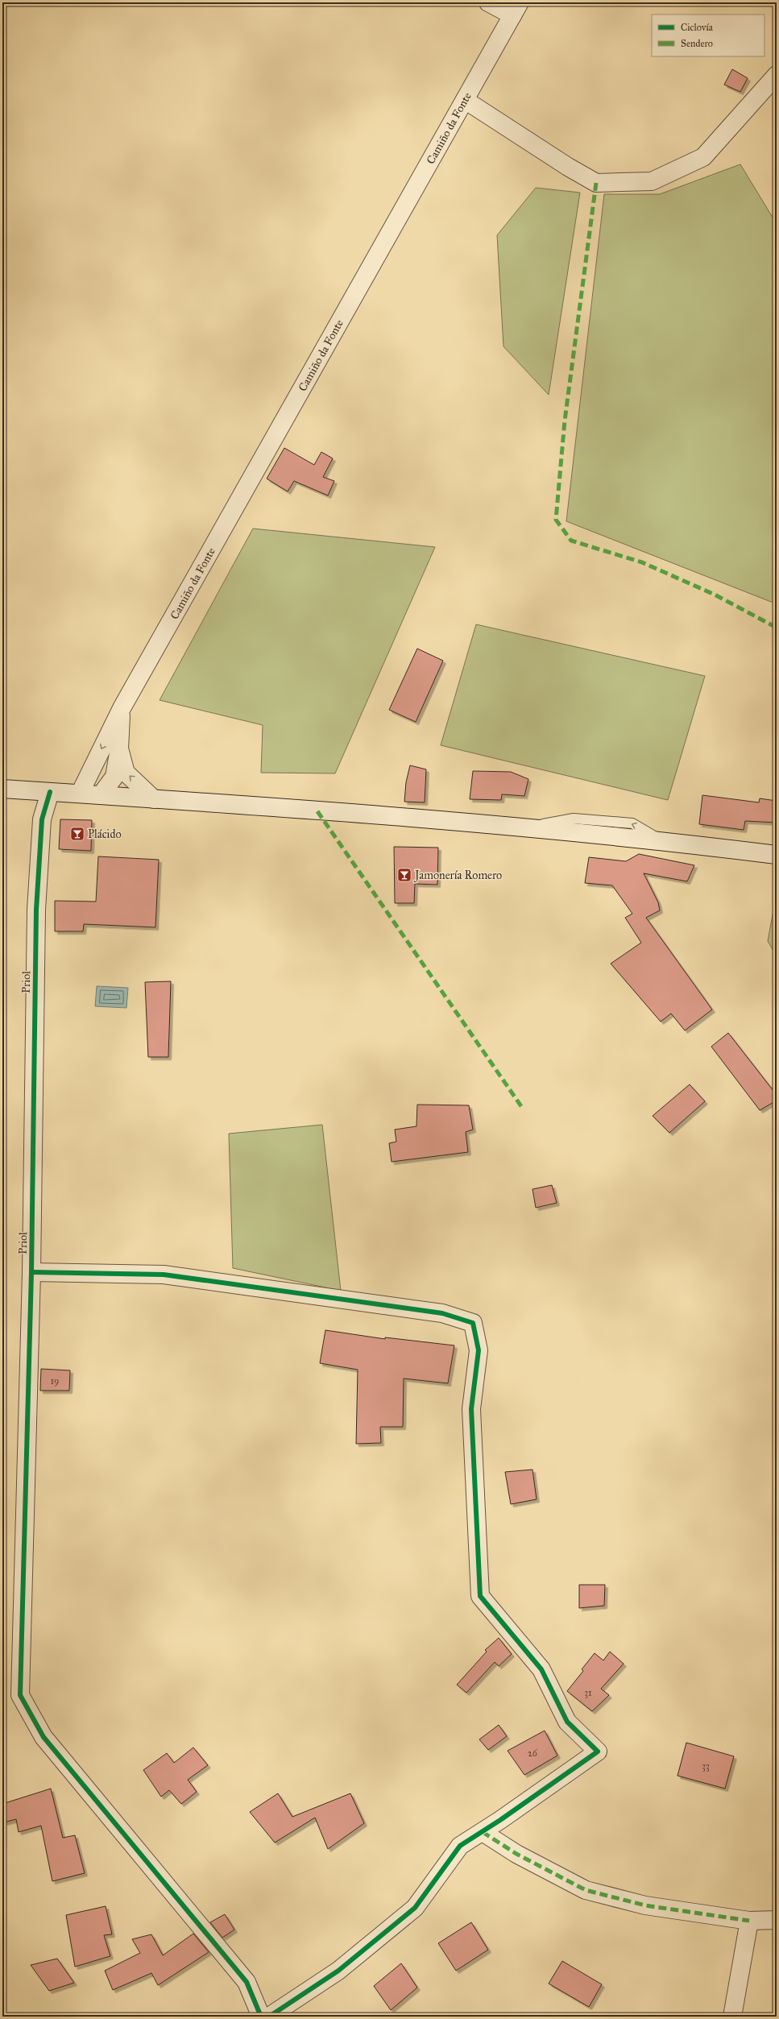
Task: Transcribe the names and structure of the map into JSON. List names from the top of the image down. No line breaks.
{"streets":{"street":["Camiño da Fonte","Priol"]},"places":{"bar":["Plácido","Jamonería Romero"]},"house_numbers":["19","31","26","33"],"legend":["Ciclovía","Sendero"]}
